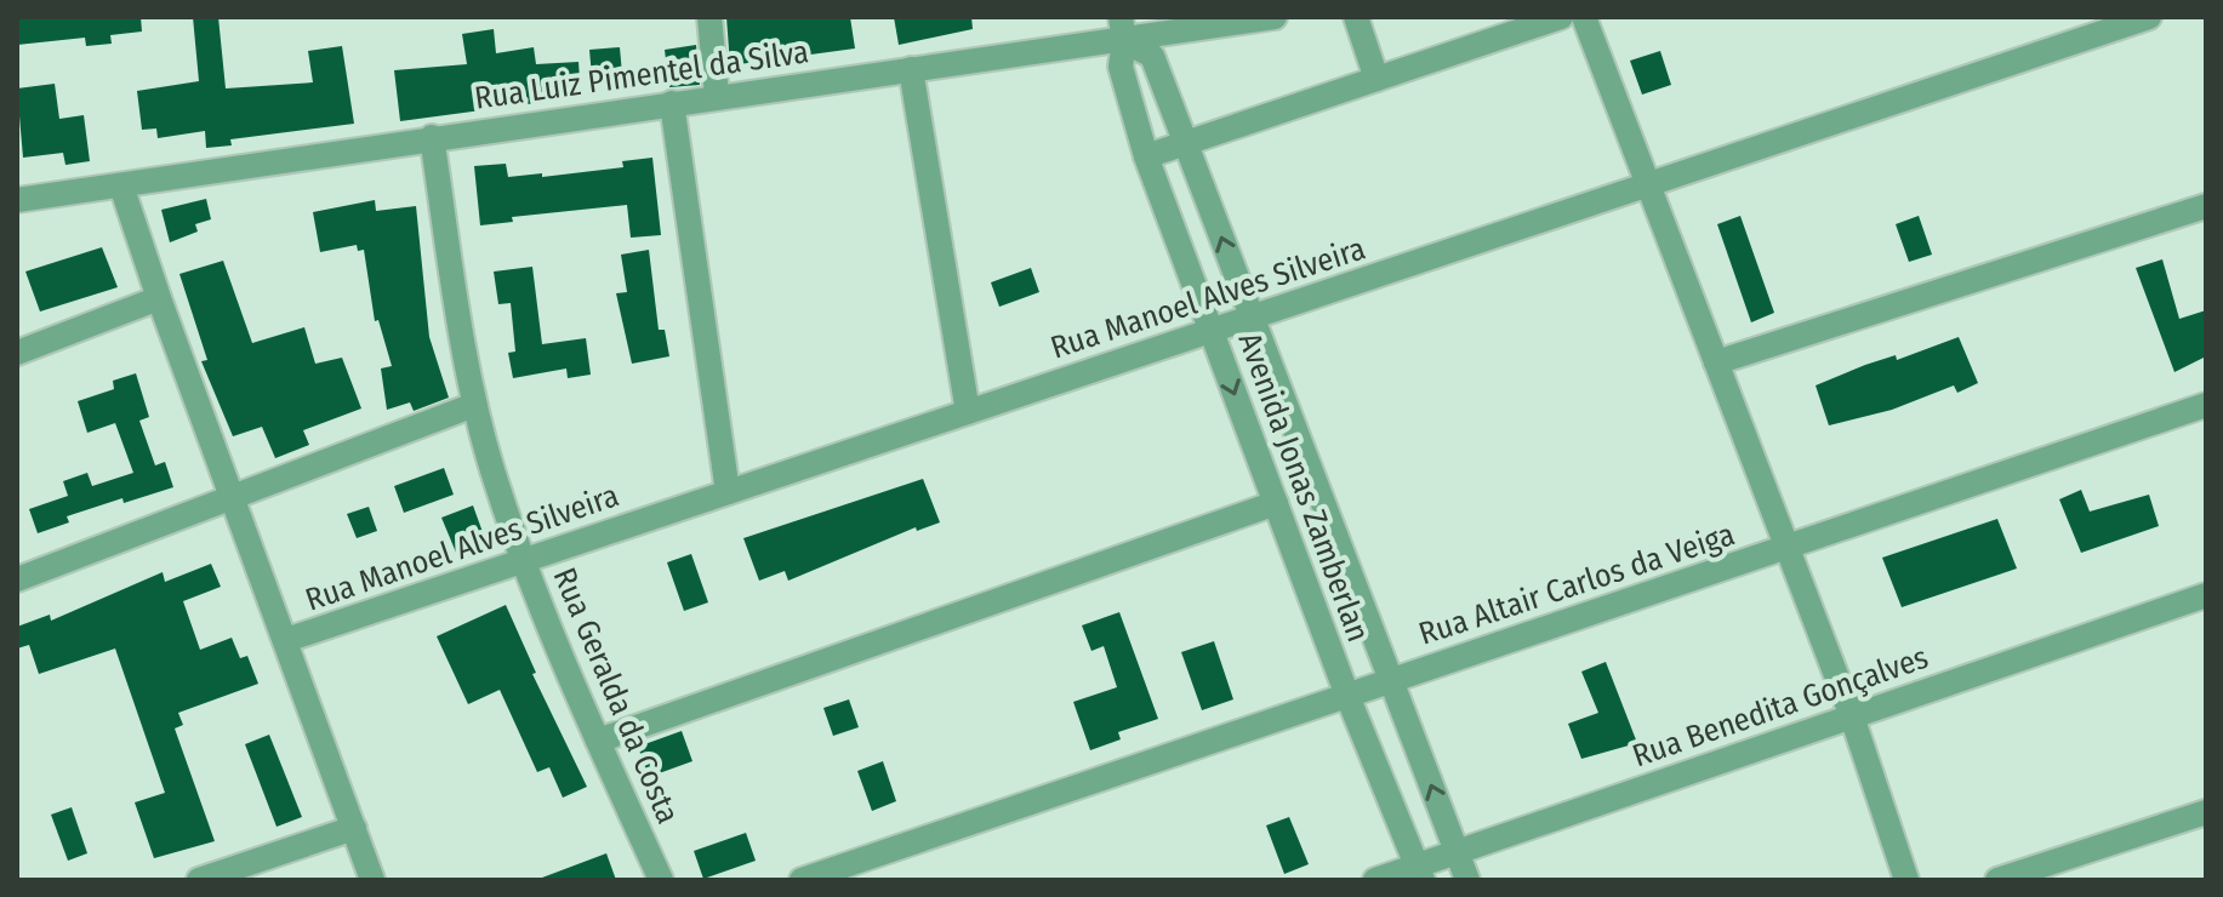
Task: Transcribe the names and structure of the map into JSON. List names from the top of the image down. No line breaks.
{"streets":{"street":["Rua Luiz Pimentel da Silva","Rua Manoel Alves Silveira","Avenida Jonas Zamberlan","Rua Altair Carlos da Veiga","Rua Geralda da Costa","Rua Benedita Gonçalves"]},"crossings":[["Rua Luiz Pimentel da Silva","Avenida Jonas Zamberlan"],["Rua Luiz Pimentel da Silva","Rua Geralda da Costa"],["Rua Manoel Alves Silveira","Avenida Jonas Zamberlan"],["Rua Manoel Alves Silveira","Rua Geralda da Costa"],["Avenida Jonas Zamberlan","Rua Altair Carlos da Veiga"],["Avenida Jonas Zamberlan","Rua Benedita Gonçalves"]]}
